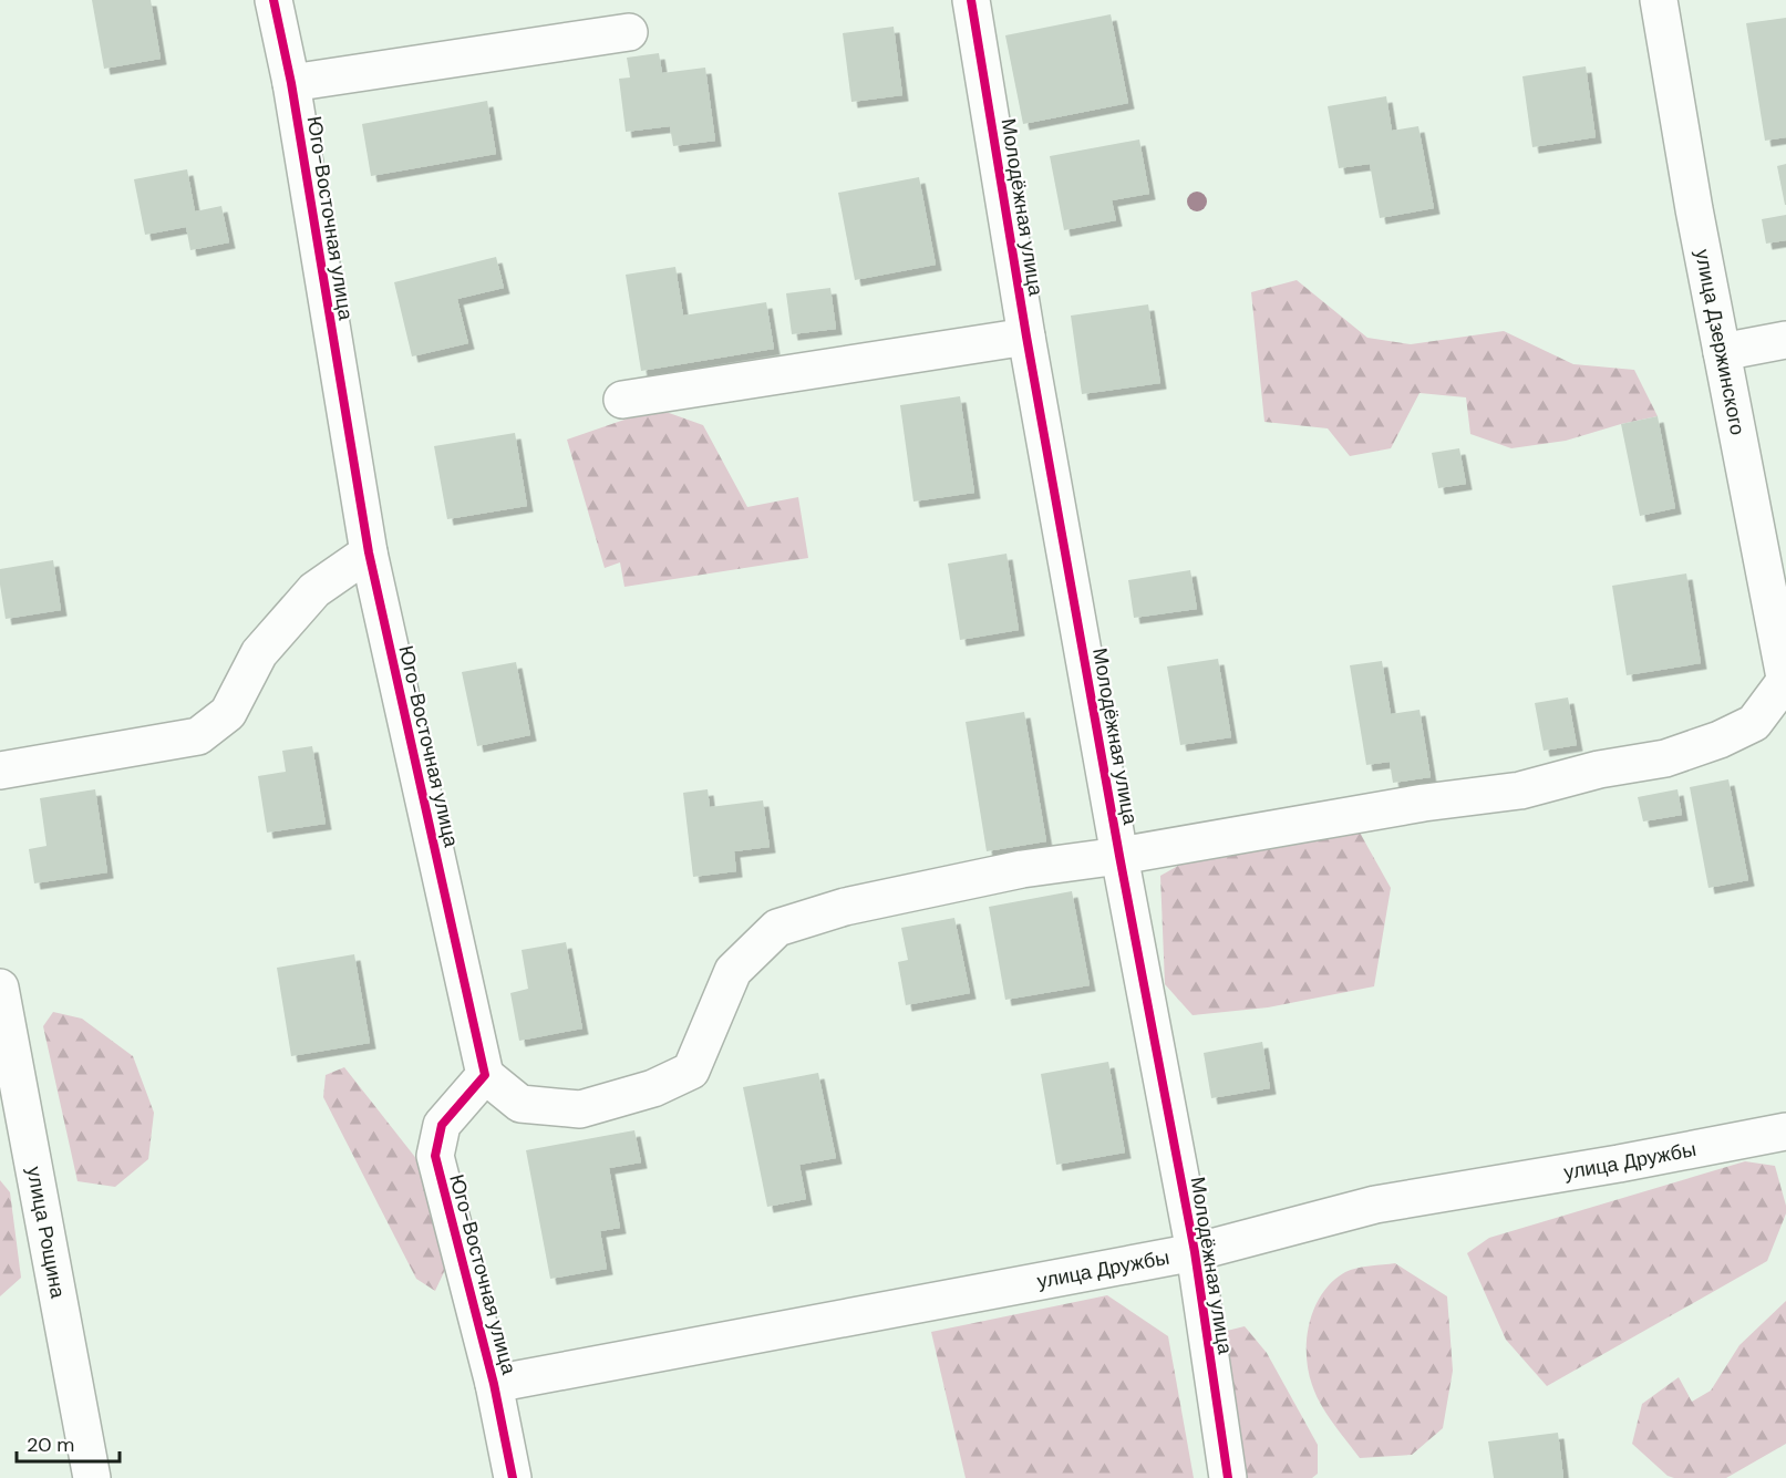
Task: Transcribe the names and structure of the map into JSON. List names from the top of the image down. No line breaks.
{"streets":{"street":["Молодёжная улица","Юго-Восточная улица","улица Дзержинского","улица Дружбы","улица Рощина"]},"crossings":[["Молодёжная улица","улица Дружбы"],["Юго-Восточная улица","улица Дружбы"]],"scale_bar":"20 m"}
